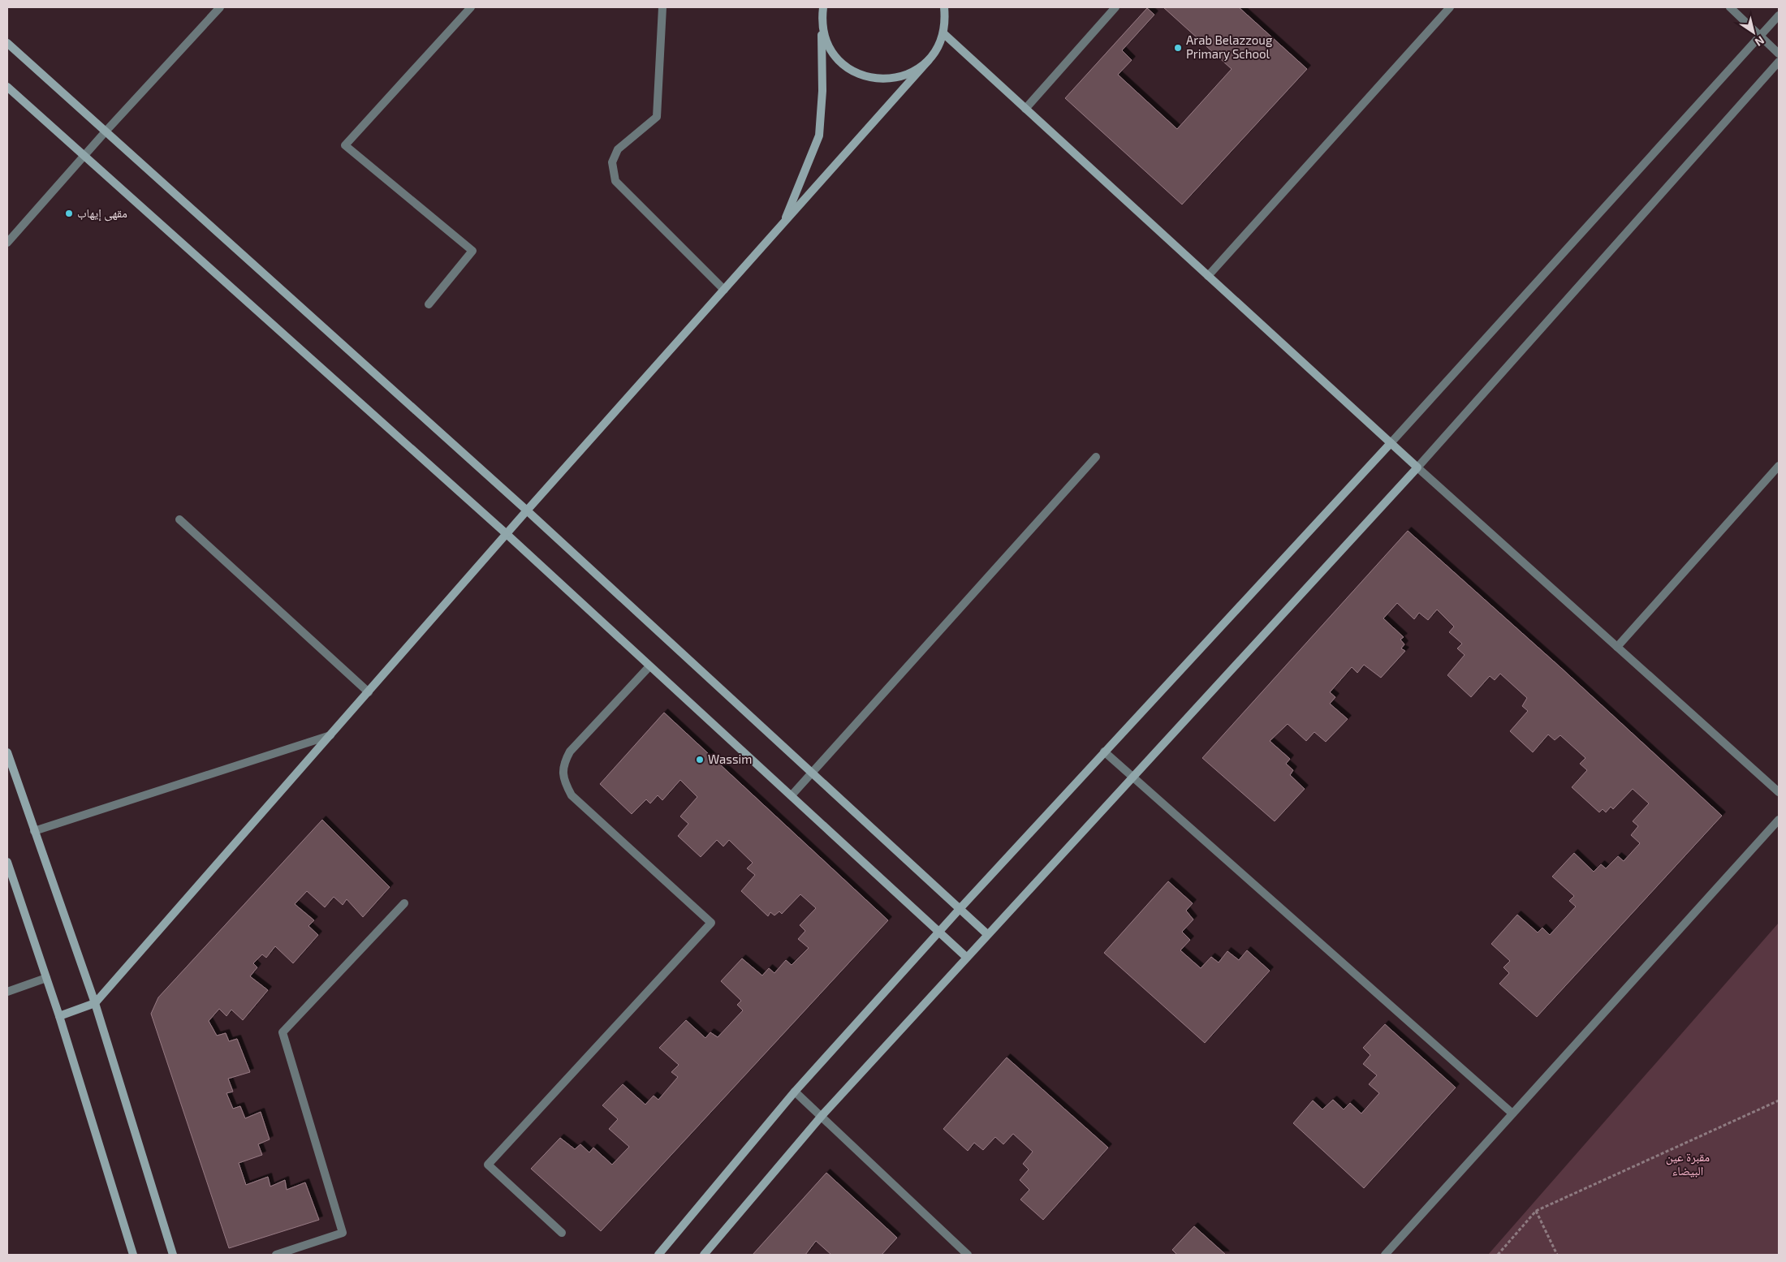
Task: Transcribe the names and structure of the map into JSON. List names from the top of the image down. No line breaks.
{"parks":["مقبرة عين البيضاء"],"places":["Arab Belazzoug Primary School","مقهى إيهاب","Wassim"],"north":"bottom right"}
